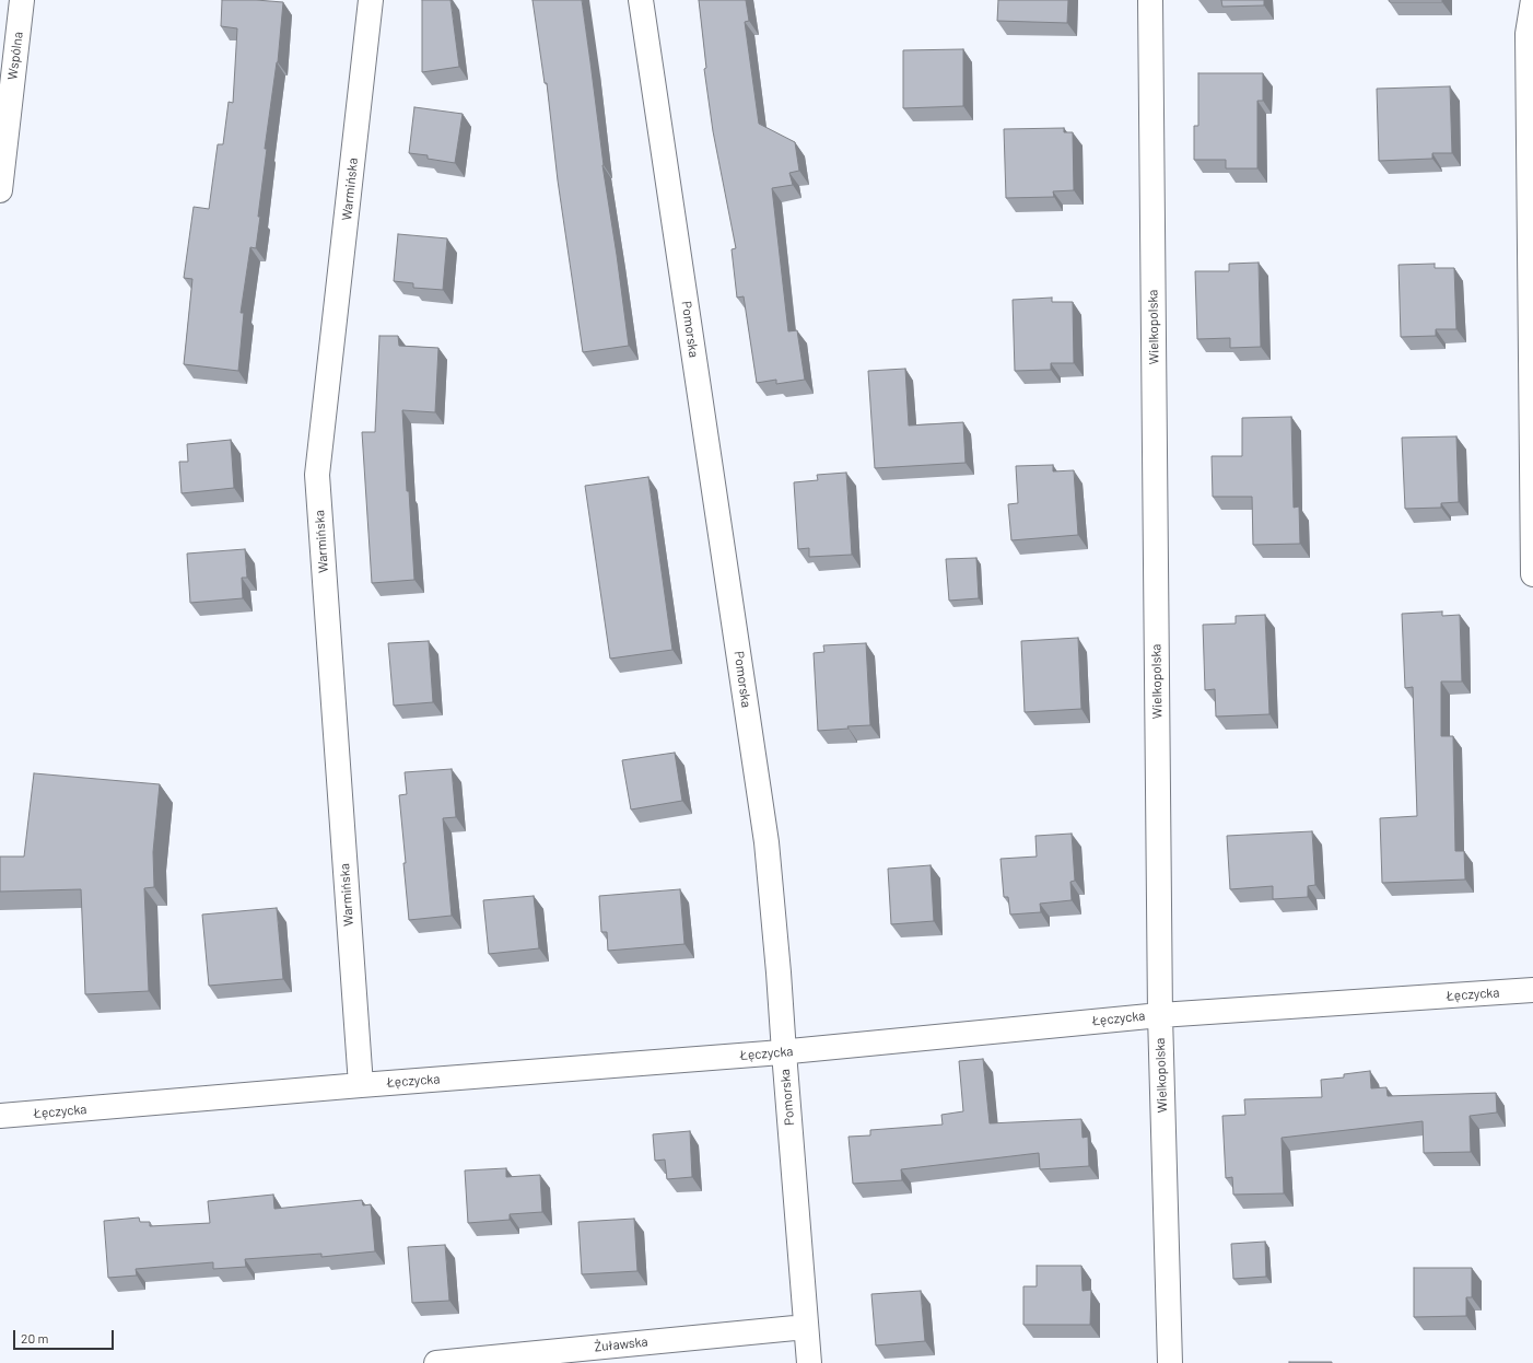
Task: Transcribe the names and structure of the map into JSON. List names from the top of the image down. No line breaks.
{"streets":{"street":["Wspólna","Warmińska","Wielkopolska","Pomorska","Łęczycka","Żuławska"]},"crossings":[["Warmińska","Łęczycka"],["Wielkopolska","Łęczycka"],["Pomorska","Łęczycka"],["Pomorska","Żuławska"]],"scale_bar":"20 m"}
